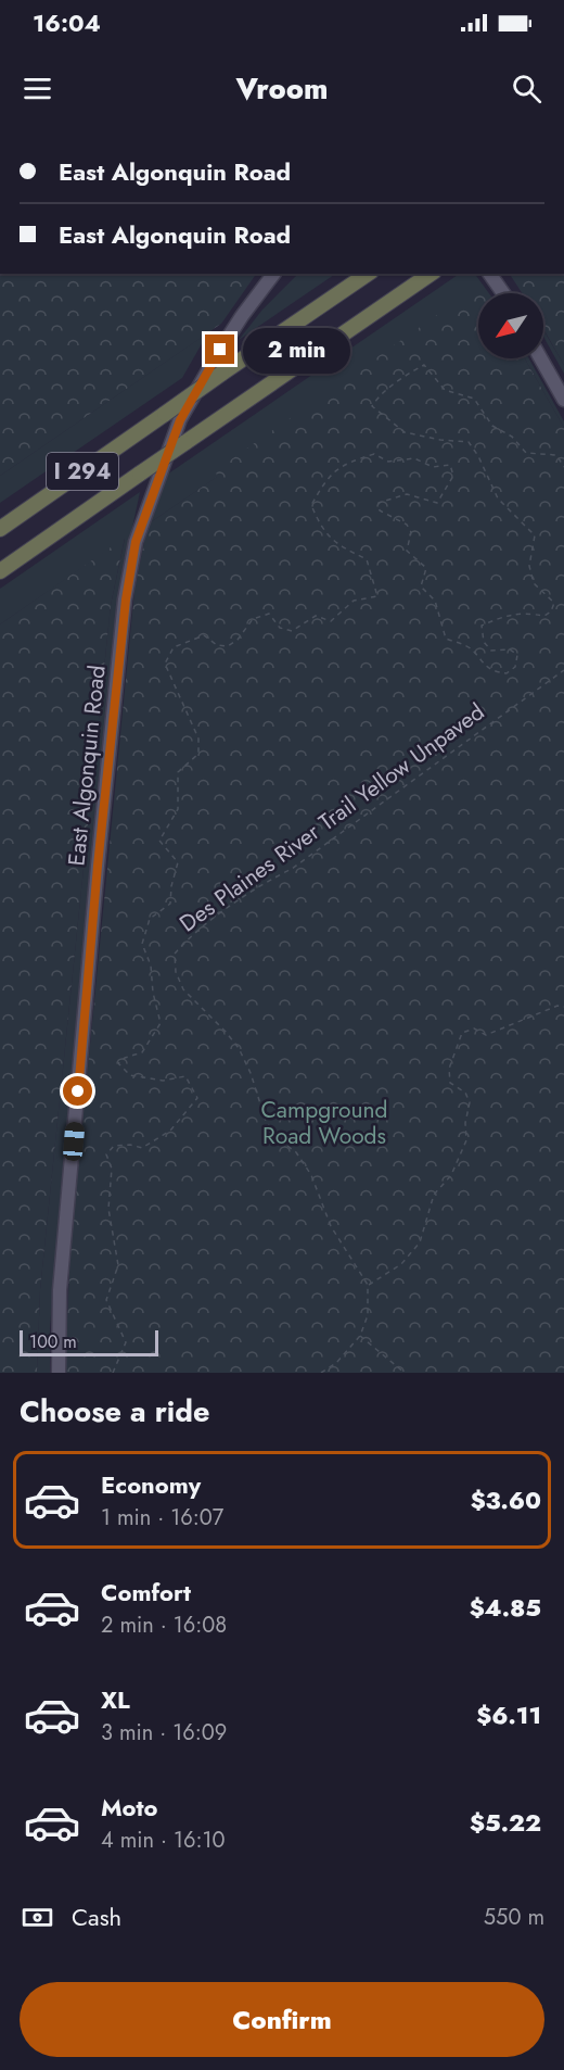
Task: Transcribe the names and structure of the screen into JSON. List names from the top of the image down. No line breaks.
{"streets":{"highway":["I 294"],"main road":["East Algonquin Road"],"path":["Des Plaines River Trail Yellow Unpaved"]},"parks":["Campground Road Woods"],"scale_bar":"100 m","north":"bottom left","page":{"status":"16:04","header":"Vroom","banner":["East Algonquin Road","East Algonquin Road"],"bubble":"2 min","scale":"100 m","heading":"Choose a ride","list":[{"name":"Economy","note":"1 min · 16:07","value":"$3.60"},{"name":"Comfort","note":"2 min · 16:08","value":"$4.85"},{"name":"XL","note":"3 min · 16:09","value":"$6.11"},{"name":"Moto","note":"4 min · 16:10","value":"$5.22"}],"pay":["Cash","550 m"],"buttons":"Confirm"}}
